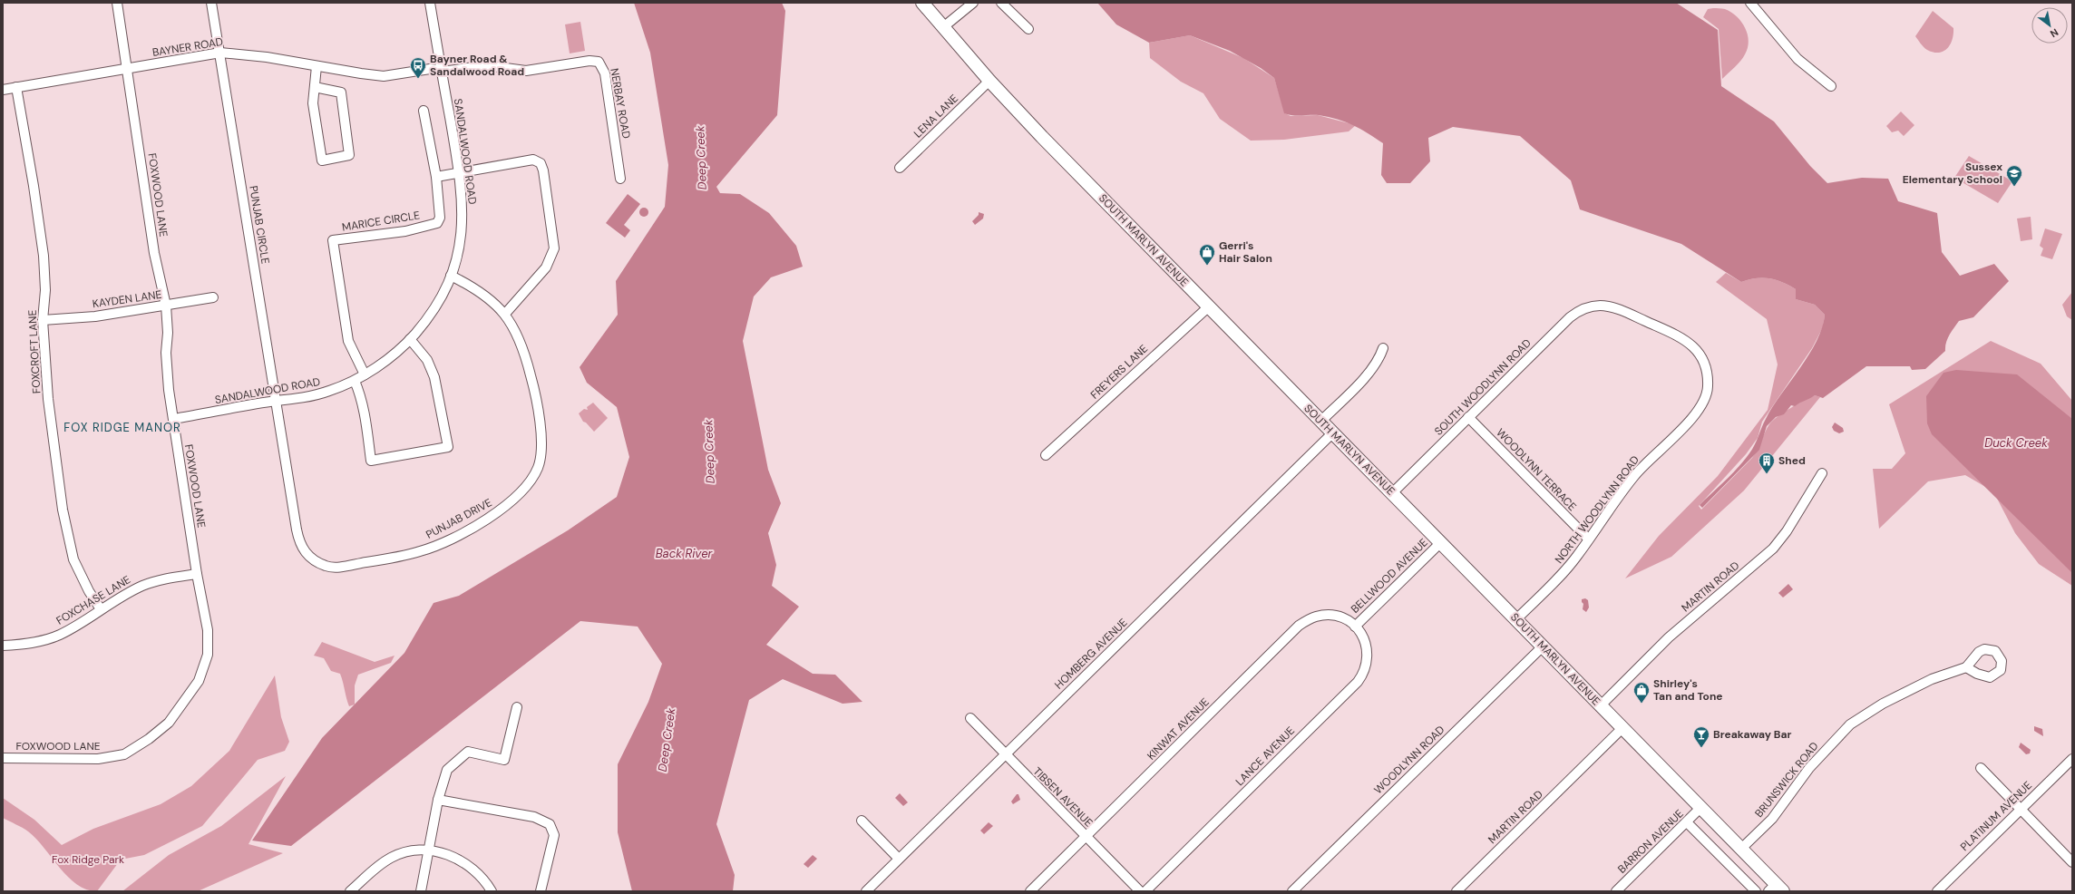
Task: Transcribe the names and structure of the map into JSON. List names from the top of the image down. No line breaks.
{"streets":{"street":["BAYNER ROAD","NERBAY ROAD","LENA LANE","SANDALWOOD ROAD","FOXWOOD LANE","MARICE CIRCLE","PUNJAB CIRCLE","SOUTH MARLYN AVENUE","KAYDEN LANE","FOXCROFT LANE","FREYERS LANE","SOUTH WOODLYNN ROAD","WOODLYNN TERRACE","NORTH WOODLYNN ROAD","PUNJAB DRIVE","BELLWOOD AVENUE","MARTIN ROAD","FOXCHASE LANE","HOMBERG AVENUE","KINWAT AVENUE","LANCE AVENUE","WOODLYNN ROAD","BRUNSWICK ROAD","TIBSEN AVENUE","PLATINUM AVENUE","BARRON AVENUE"]},"crossings":[["BAYNER ROAD","NERBAY ROAD"],["BAYNER ROAD","SANDALWOOD ROAD"],["BAYNER ROAD","FOXWOOD LANE"],["BAYNER ROAD","PUNJAB CIRCLE"],["BAYNER ROAD","FOXCROFT LANE"],["NERBAY ROAD","SANDALWOOD ROAD"],["LENA LANE","SOUTH MARLYN AVENUE"],["SANDALWOOD ROAD","FOXWOOD LANE"],["SANDALWOOD ROAD","MARICE CIRCLE"],["SANDALWOOD ROAD","PUNJAB CIRCLE"],["SANDALWOOD ROAD","PUNJAB DRIVE"],["FOXWOOD LANE","KAYDEN LANE"],["FOXWOOD LANE","FOXCHASE LANE"],["PUNJAB CIRCLE","PUNJAB DRIVE"],["SOUTH MARLYN AVENUE","FREYERS LANE"],["SOUTH MARLYN AVENUE","SOUTH WOODLYNN ROAD"],["SOUTH MARLYN AVENUE","NORTH WOODLYNN ROAD"],["SOUTH MARLYN AVENUE","BELLWOOD AVENUE"],["SOUTH MARLYN AVENUE","MARTIN ROAD"],["SOUTH MARLYN AVENUE","HOMBERG AVENUE"],["SOUTH MARLYN AVENUE","WOODLYNN ROAD"],["SOUTH MARLYN AVENUE","BRUNSWICK ROAD"],["SOUTH MARLYN AVENUE","BARRON AVENUE"],["KAYDEN LANE","FOXCROFT LANE"],["FOXCROFT LANE","FOXCHASE LANE"],["SOUTH WOODLYNN ROAD","WOODLYNN TERRACE"],["SOUTH WOODLYNN ROAD","NORTH WOODLYNN ROAD"],["WOODLYNN TERRACE","NORTH WOODLYNN ROAD"],["BELLWOOD AVENUE","KINWAT AVENUE"],["BELLWOOD AVENUE","LANCE AVENUE"],["HOMBERG AVENUE","TIBSEN AVENUE"],["KINWAT AVENUE","LANCE AVENUE"],["KINWAT AVENUE","TIBSEN AVENUE"]],"districts":["FOX RIDGE MANOR"],"water":["Deep Creek","Duck Creek","Back River"],"parks":["Fox Ridge Park"],"places":{"bus stop":["Bayner Road & Sandalwood Road"],"school or university":["Sussex Elementary School"],"shop":["Gerri's Hair Salon","Shirley's Tan and Tone"],"building":["Shed"],"bar":["Breakaway Bar"]},"north":"bottom right"}
